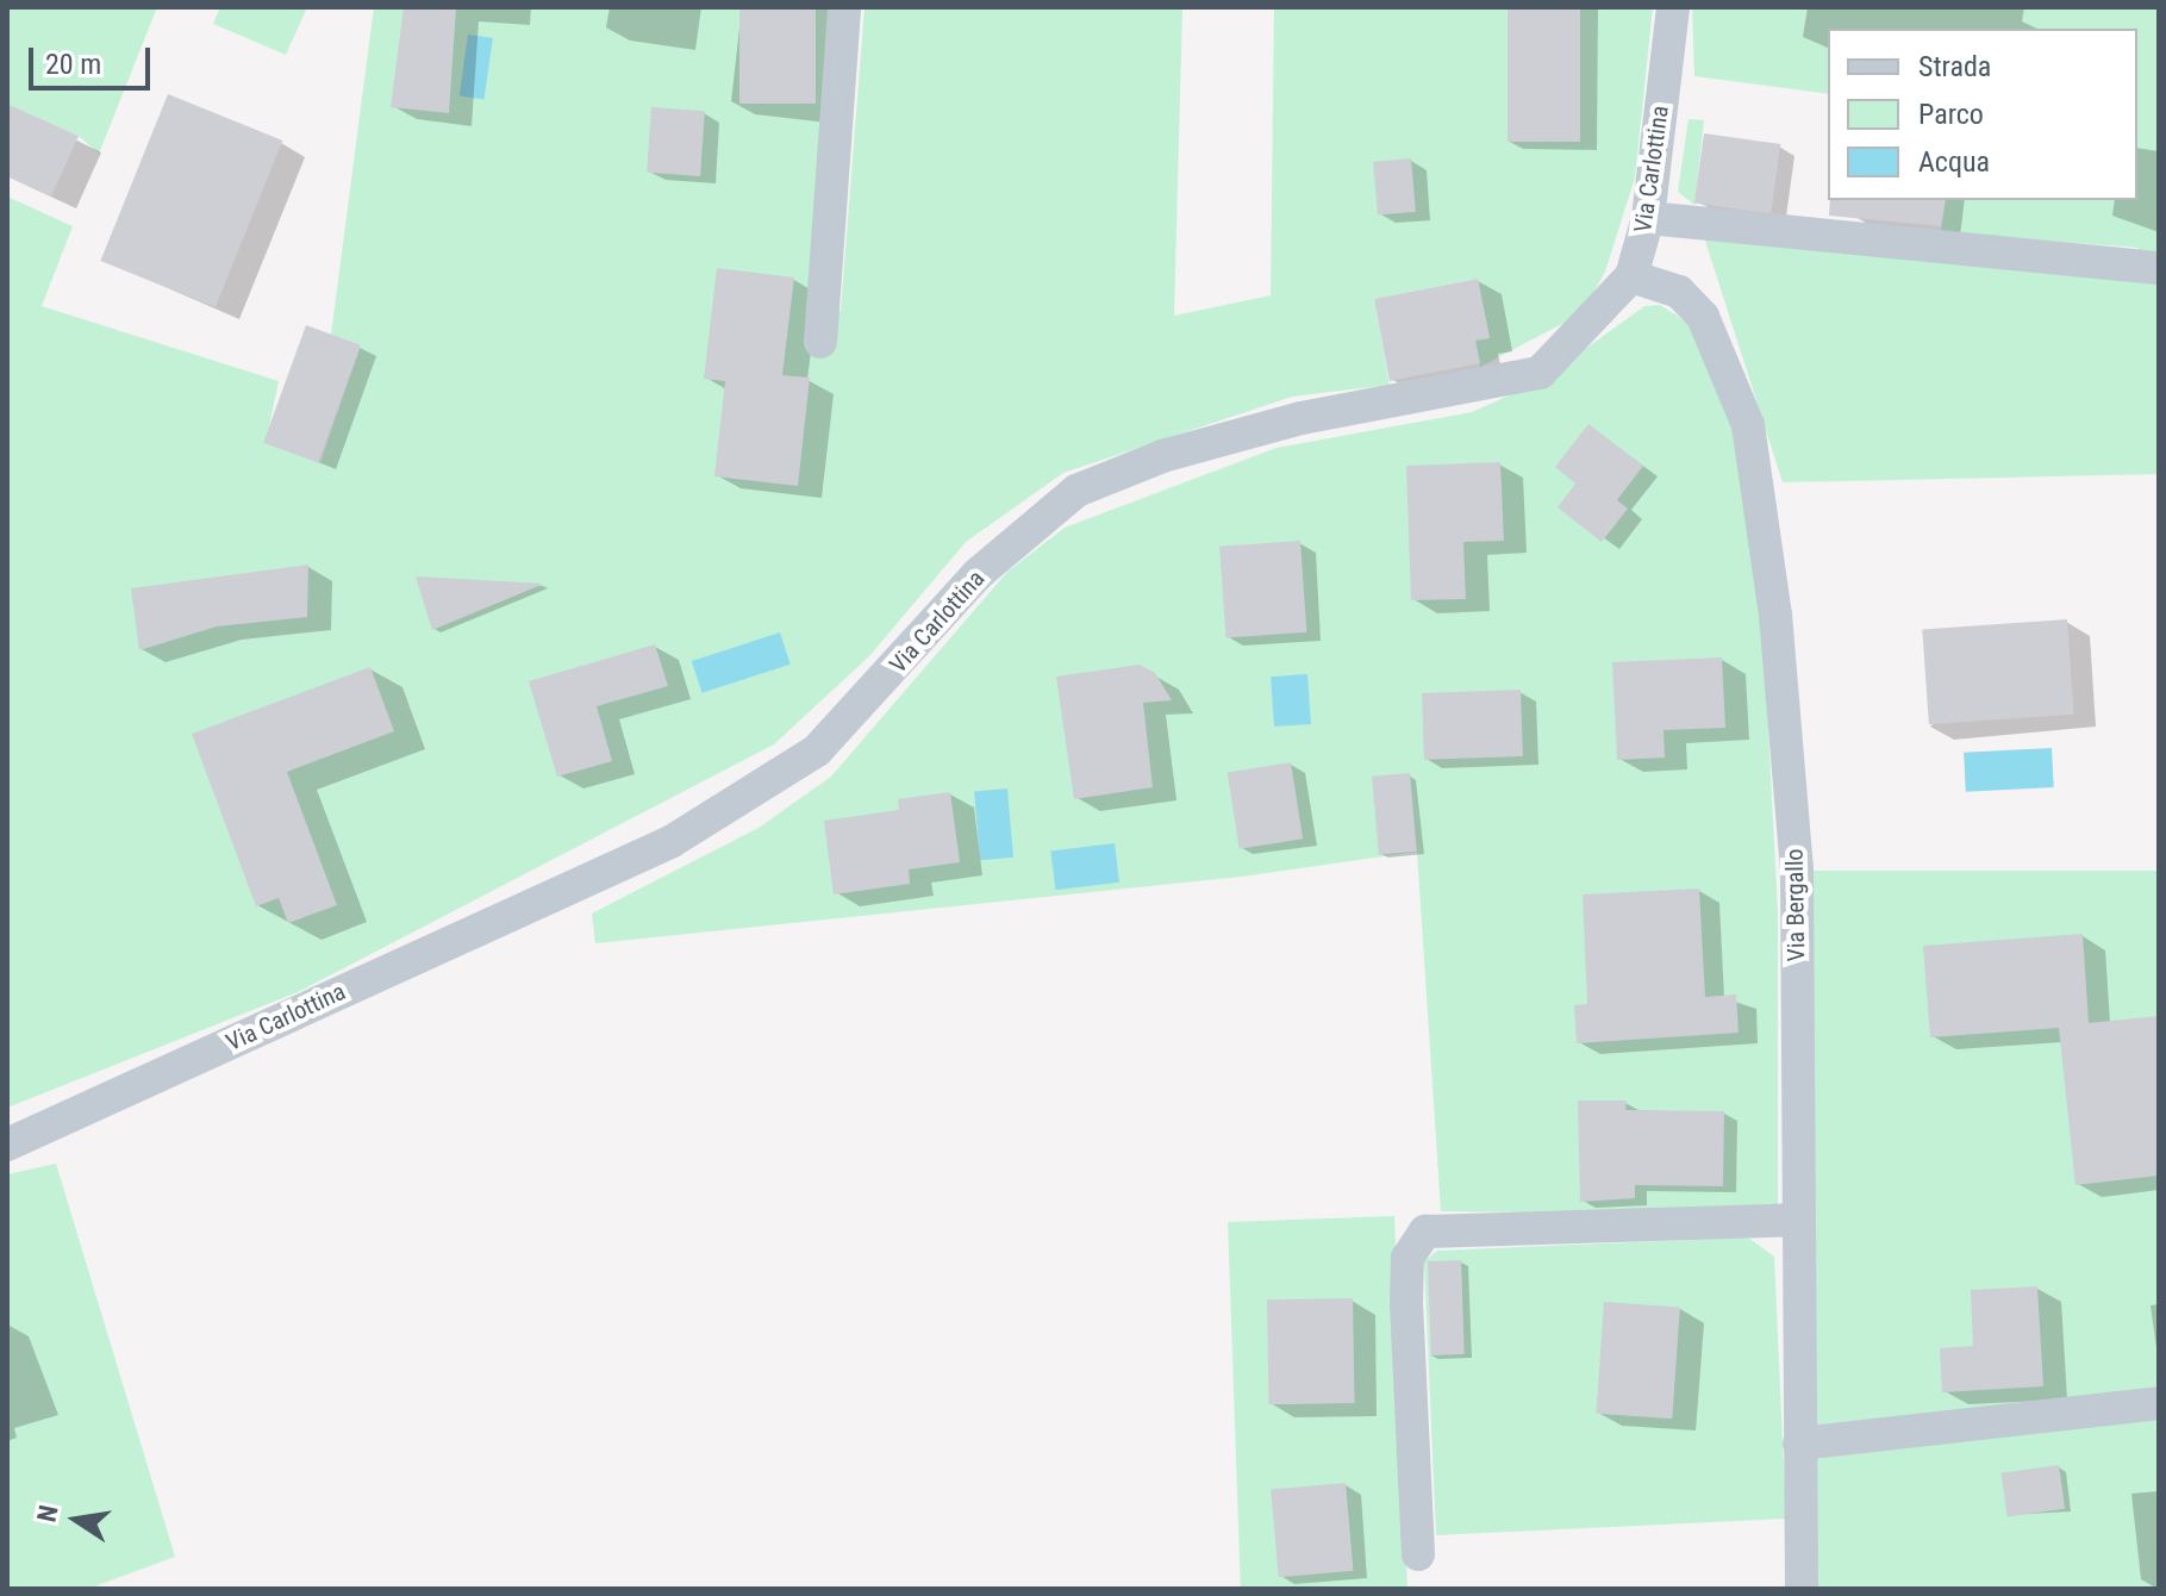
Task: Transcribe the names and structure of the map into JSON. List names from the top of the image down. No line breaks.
{"streets":{"street":["Via Carlottina","Via Bergallo"]},"crossings":[["Via Carlottina","Via Bergallo"]],"legend":["Strada","Parco","Acqua"],"scale_bar":"20 m","north":"left"}
